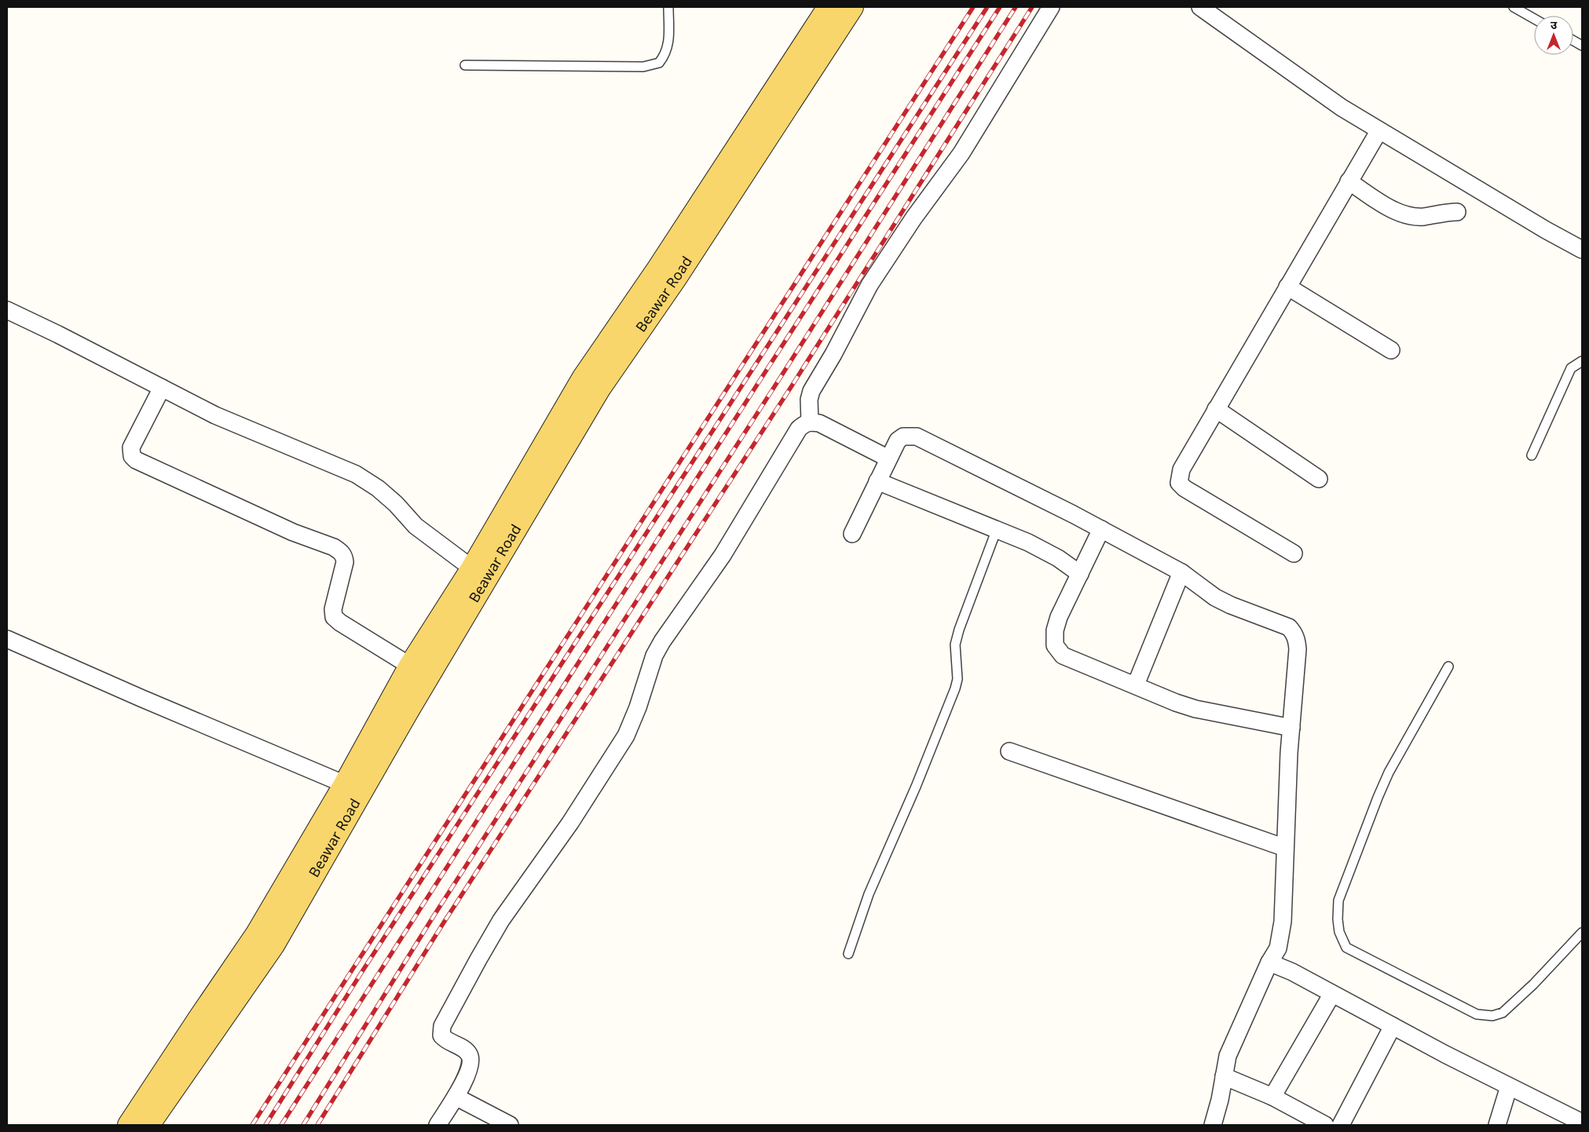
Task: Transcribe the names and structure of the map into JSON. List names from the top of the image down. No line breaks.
{"streets":{"main road":["Beawar Road"]},"north":"top"}
